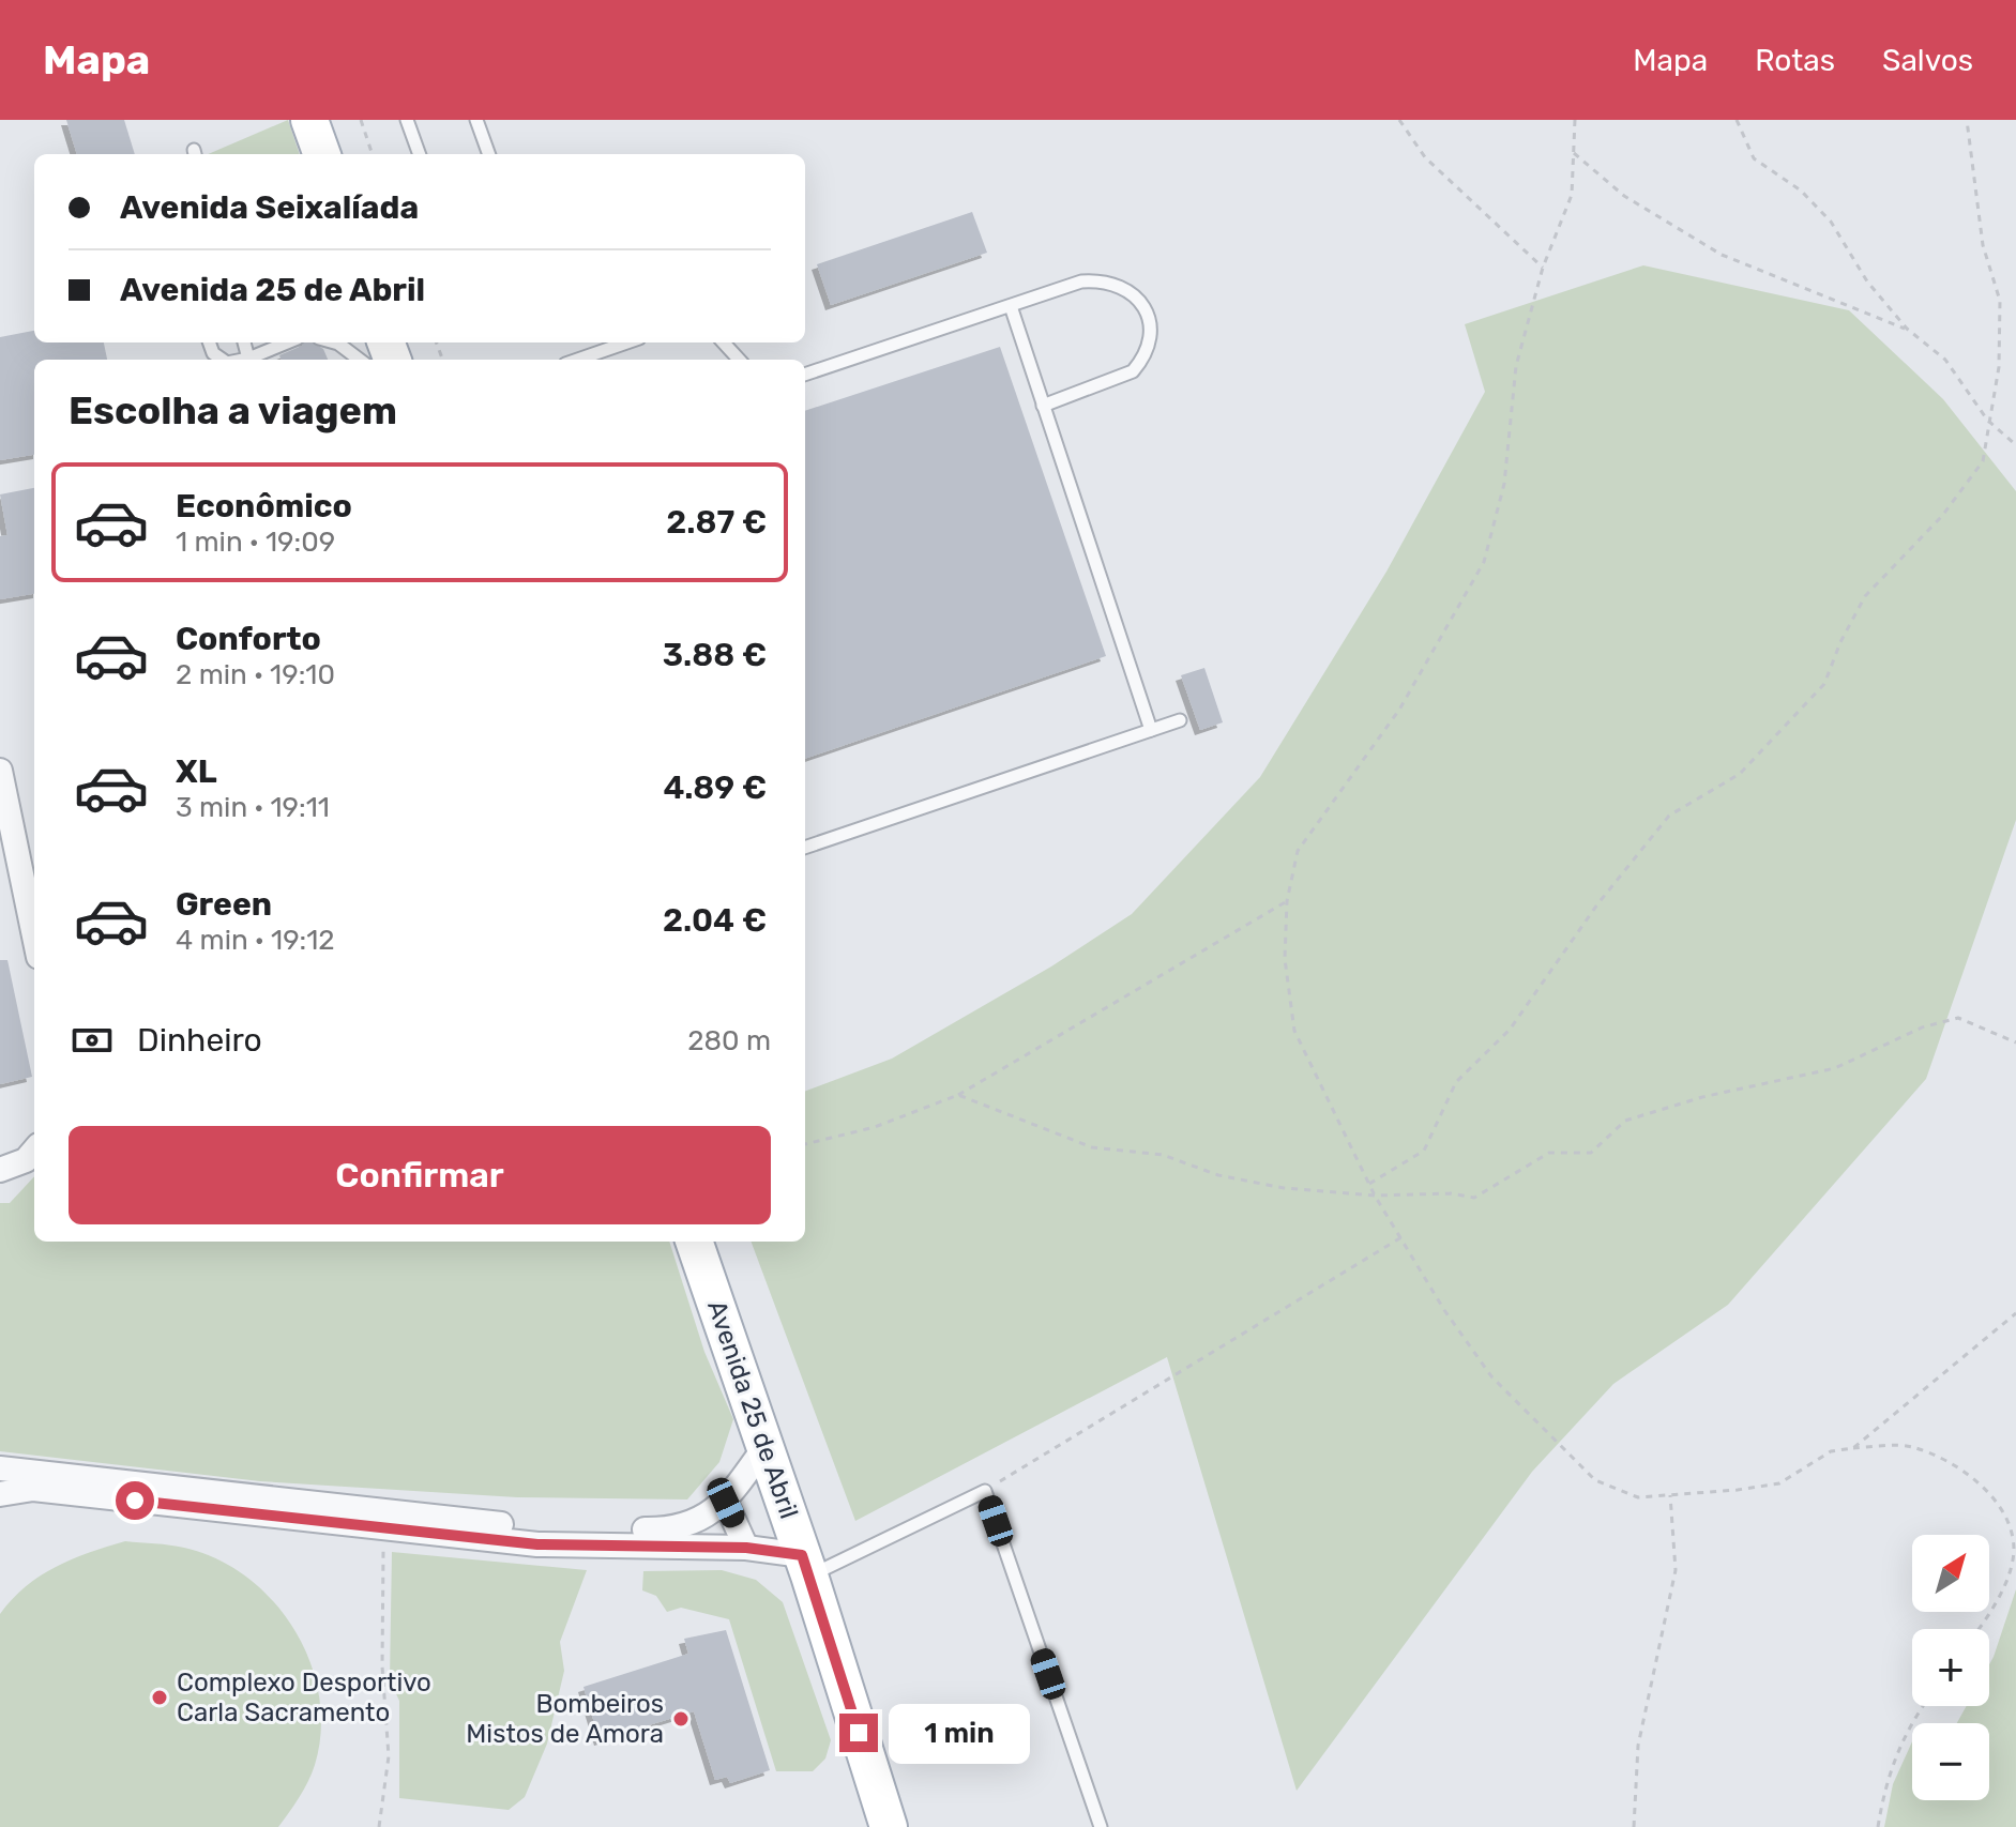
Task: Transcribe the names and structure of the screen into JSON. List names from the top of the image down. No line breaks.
{"streets":{"main road":["Avenida 25 de Abril"]},"places":["Complexo Desportivo Carla Sacramento","Bombeiros Mistos de Amora"],"north":"top right","page":{"header":"Mapa","nav":["Mapa","Rotas","Salvos"],"banner":["Avenida Seixalíada","Avenida 25 de Abril"],"heading":"Escolha a viagem","list":[{"name":"Econômico","note":"1 min · 19:09","value":"2.87 €"},{"name":"Conforto","note":"2 min · 19:10","value":"3.88 €"},{"name":"XL","note":"3 min · 19:11","value":"4.89 €"},{"name":"Green","note":"4 min · 19:12","value":"2.04 €"}],"pay":["Dinheiro","280 m"],"buttons":"Confirmar","map_buttons":["+","−"],"bubble":"1 min"}}
